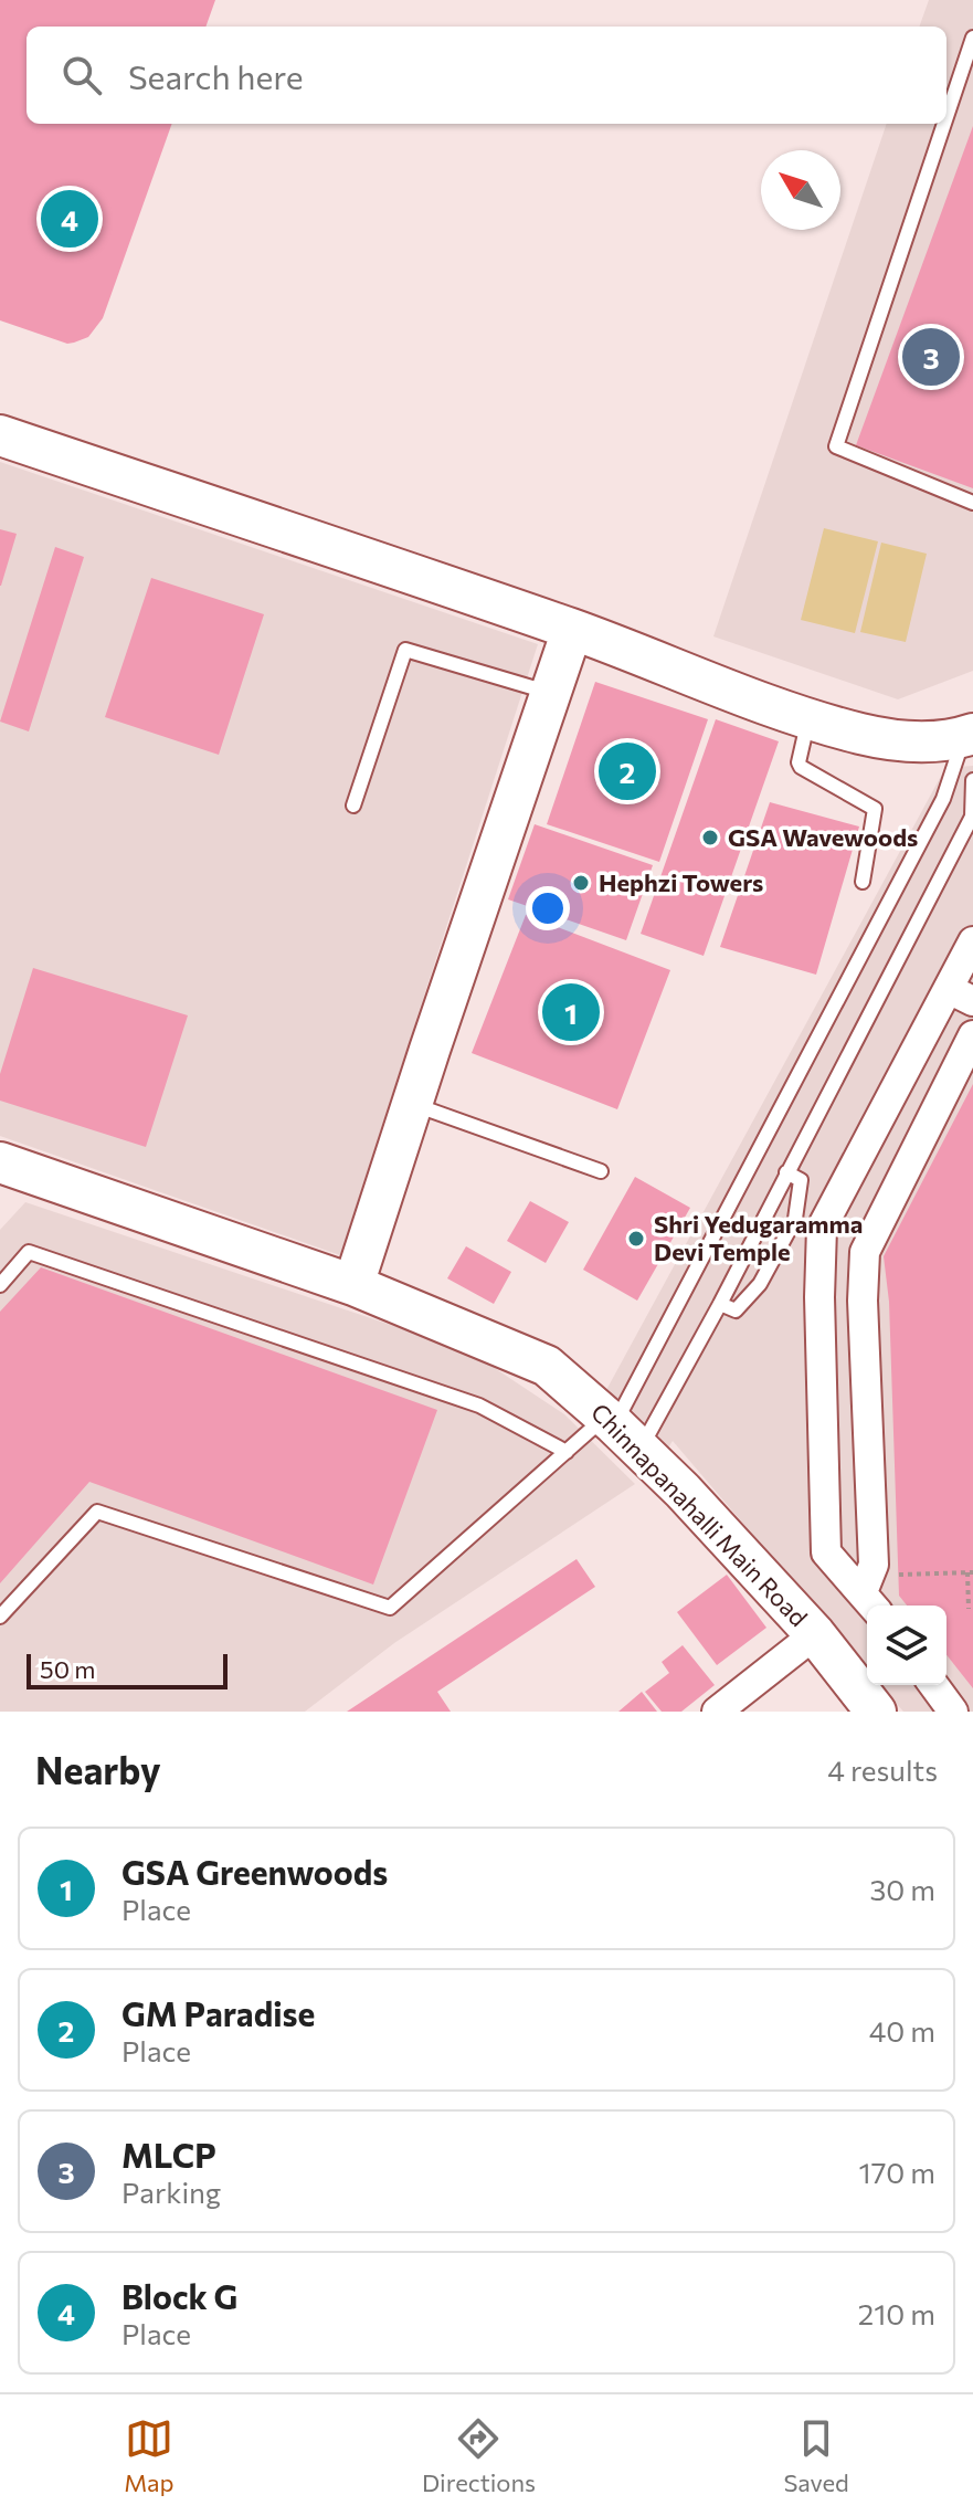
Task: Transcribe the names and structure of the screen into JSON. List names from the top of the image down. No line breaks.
{"streets":{"street":["Chinnapanahalli Main Road"]},"places":["GSA Wavewoods","Hephzi Towers","Shri Yedugaramma Devi Temple"],"scale_bar":"50 m","north":"top left","page":{"search":"Search here","pins":["4","3","2","1"],"scale":"50 m","heading":["Nearby","4 results"],"list":[{"mark":"1","name":"GSA Greenwoods","note":"Place","value":"30 m"},{"mark":"2","name":"GM Paradise","note":"Place","value":"40 m"},{"mark":"3","name":"MLCP","note":"Parking","value":"170 m"},{"mark":"4","name":"Block G","note":"Place","value":"210 m"}],"nav":["Map","Directions","Saved"]}}
